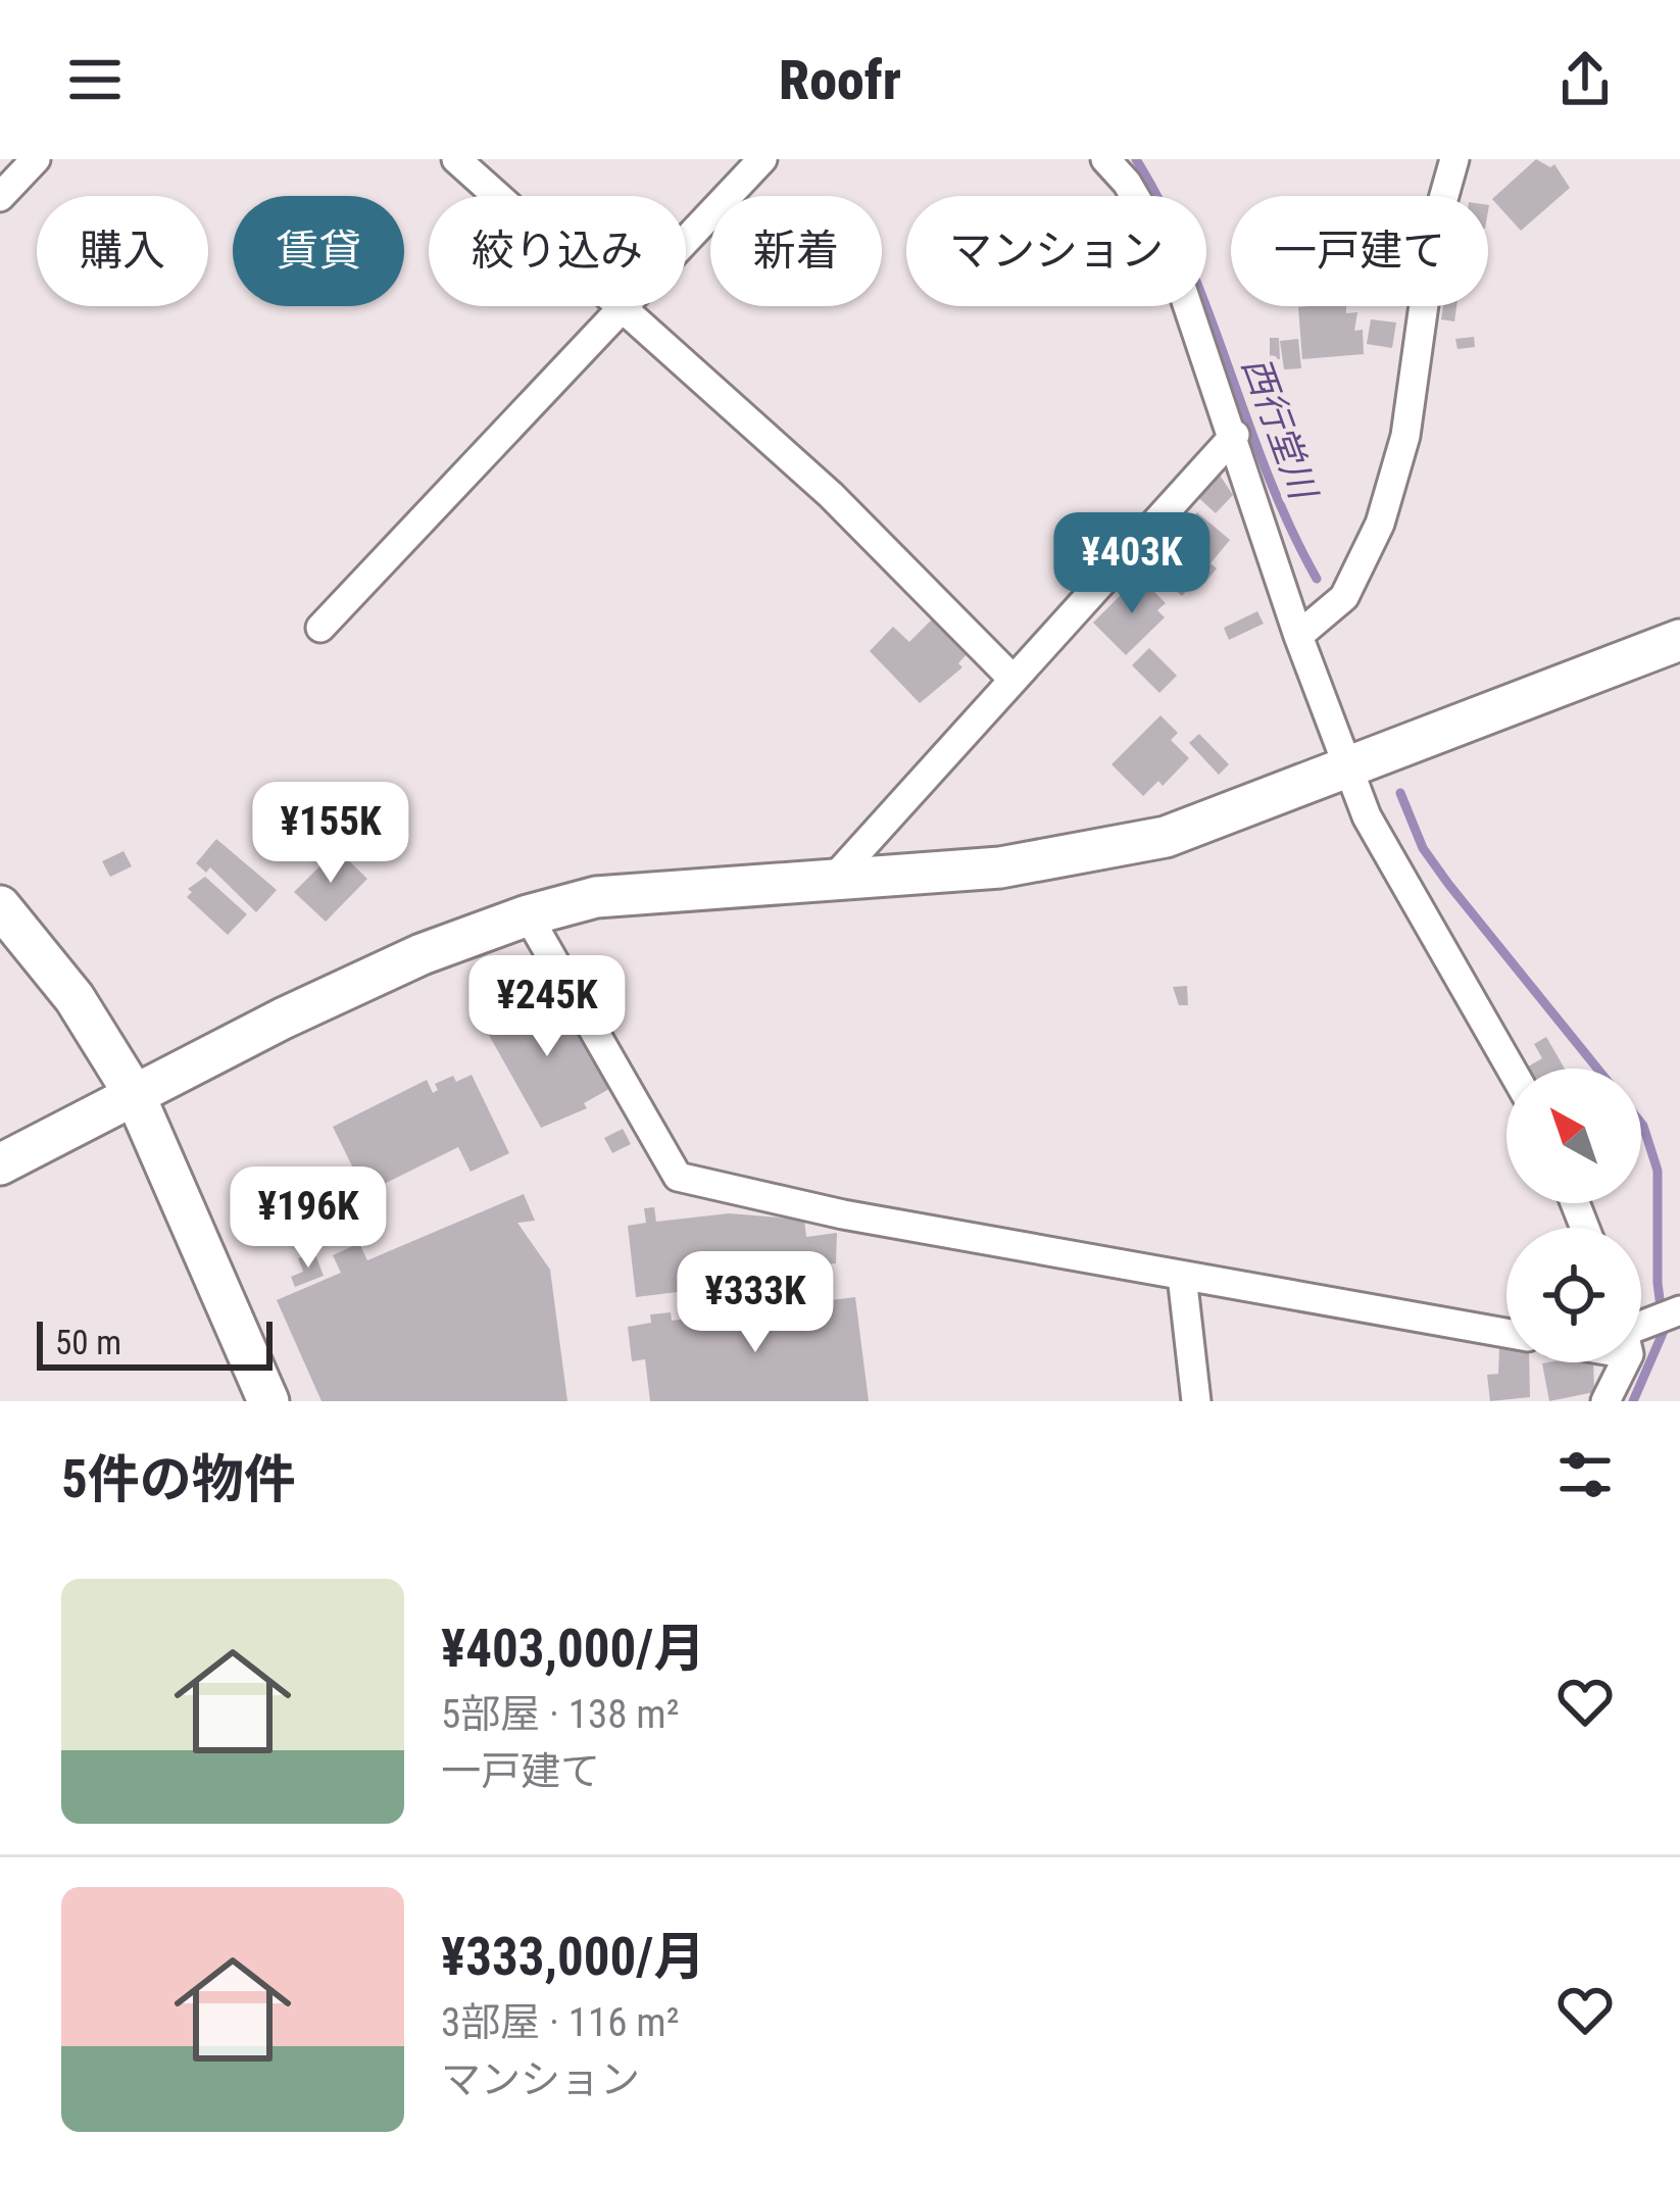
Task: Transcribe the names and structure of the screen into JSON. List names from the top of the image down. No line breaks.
{"water":["西行堂川"],"scale_bar":"50 m","north":"top left","page":{"header":"Roofr","chip":["購入","賃貸","絞り込み","新着","マンション","一戸建て"],"price":["¥403K","¥155K","¥245K","¥196K","¥333K"],"scale":"50 m","heading":"5件の物件","list":[{"name":"¥403,000/月","note":"5部屋 · 138 m² · 一戸建て"},{"name":"¥333,000/月","note":"3部屋 · 116 m² · マンション"}]}}
